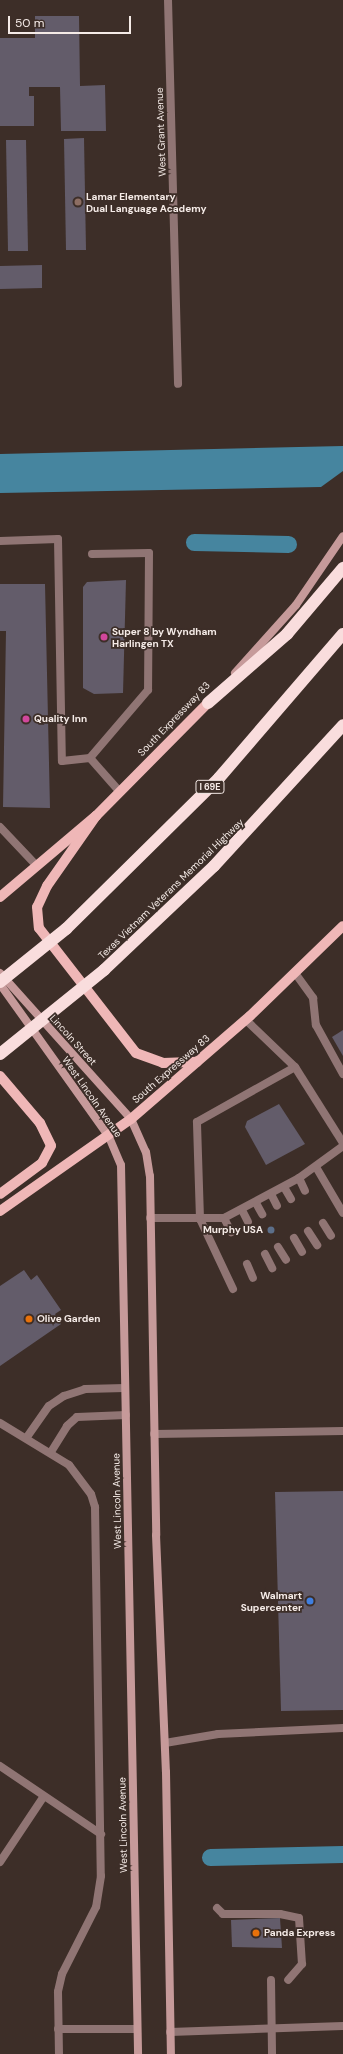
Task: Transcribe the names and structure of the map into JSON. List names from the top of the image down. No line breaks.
{"streets":{"highway":["I 69E","Texas Vietnam Veterans Memorial Highway"],"main road":["South Expressway 83"],"street":["West Grant Avenue","Lincoln Street","West Lincoln Avenue"]},"crossings":[["South Expressway 83","Lincoln Street"],["South Expressway 83","West Lincoln Avenue"],["I 69E","West Lincoln Avenue"],["Lincoln Street","West Lincoln Avenue"]],"places":["Lamar Elementary Dual Language Academy","Super 8 by Wyndham Harlingen TX","Quality Inn","Murphy USA","Olive Garden","Walmart Supercenter","Panda Express"],"scale_bar":"50 m"}
